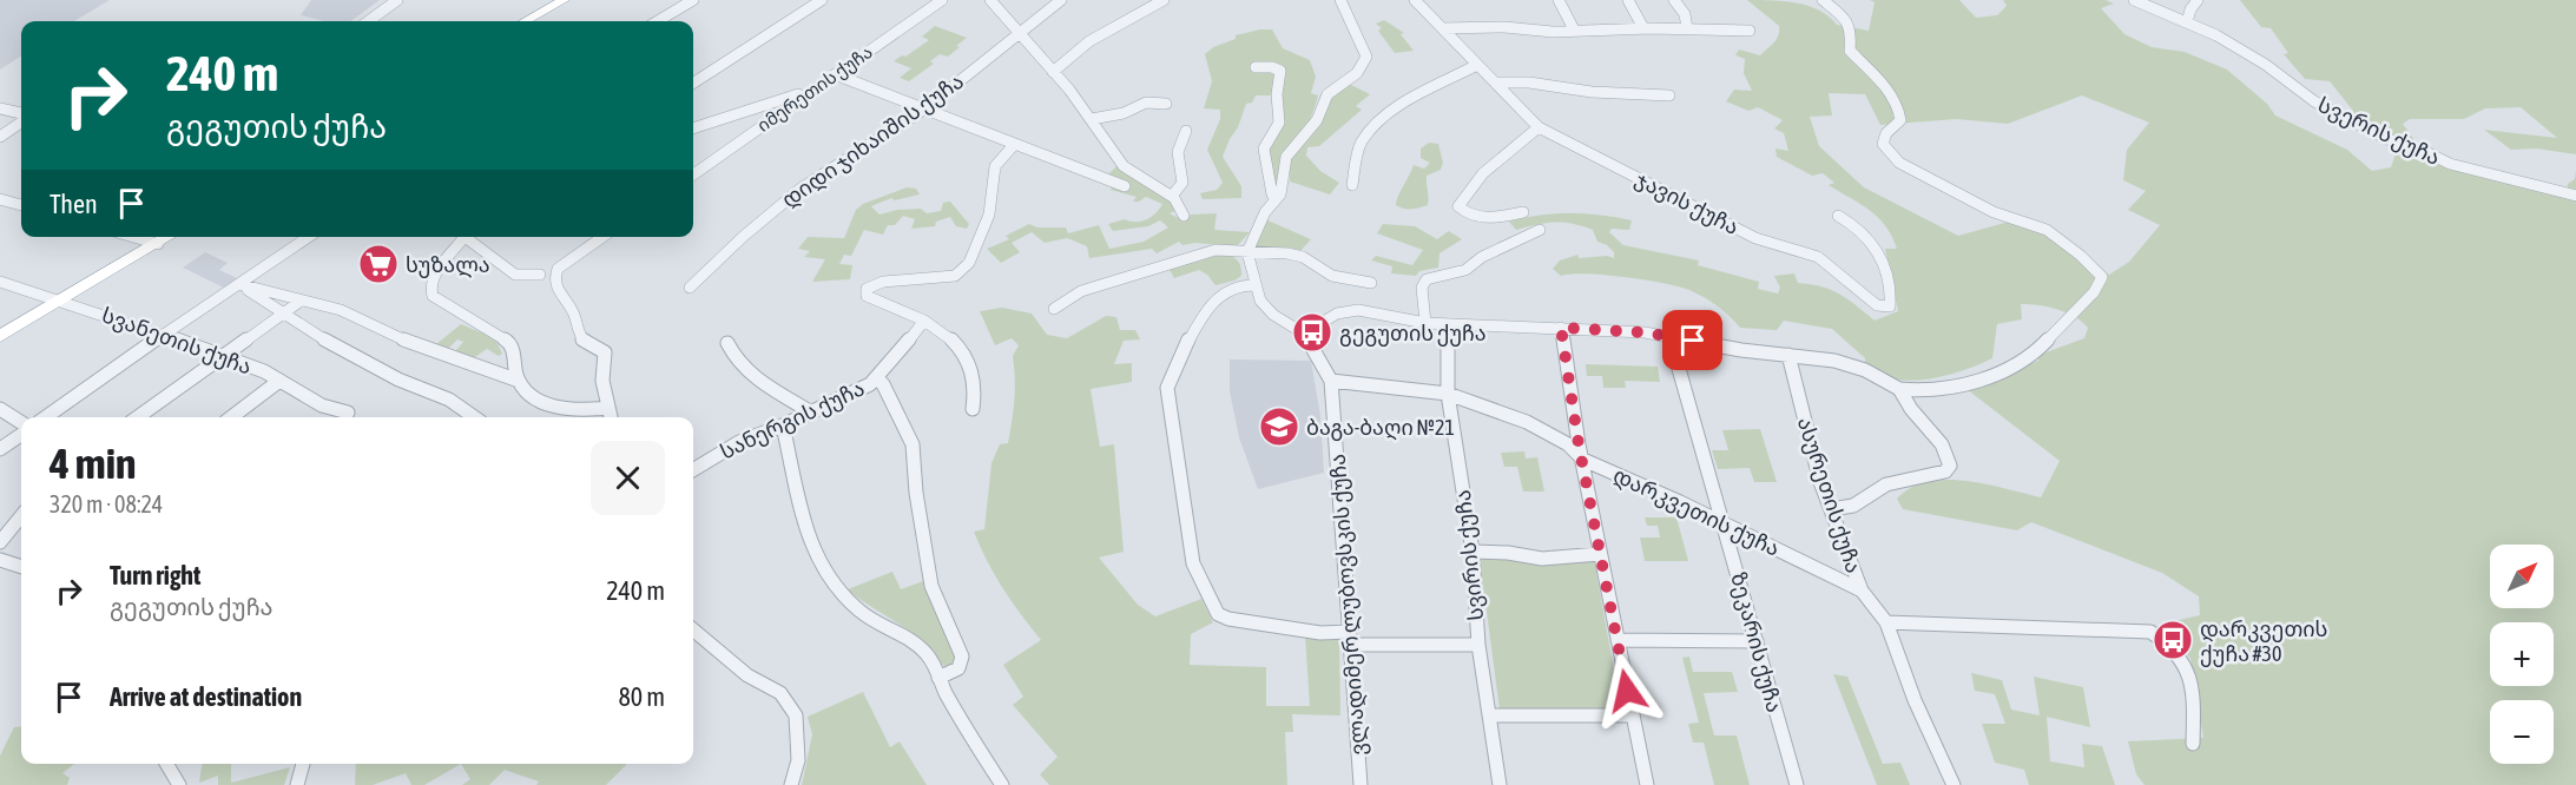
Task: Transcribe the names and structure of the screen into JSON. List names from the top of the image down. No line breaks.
{"streets":{"street":["იმერეთის ქუჩა","სვერის ქუჩა","დიდი ჯიხაიშის ქუჩა","ჯავის ქუჩა","სვანეთის ქუჩა","სანერგის ქუჩა","ასურეთის ქუჩა","დარკვეთის ქუჩა","სვირის ქუჩა","ვლადიმერ ლუბოვსკის ქუჩა","ზეკარის ქუჩა"]},"crossings":[["ასურეთის ქუჩა","დარკვეთის ქუჩა"],["დარკვეთის ქუჩა","სვირის ქუჩა"],["დარკვეთის ქუჩა","ვლადიმერ ლუბოვსკის ქუჩა"],["დარკვეთის ქუჩა","ზეკარის ქუჩა"]],"places":{"supermarket":["სუზალა"],"bus stop":["გეგუთის ქუჩა","დარკვეთის ქუჩა #30"],"school or university":["ბაგა-ბაღი №21"]},"north":"top right","page":{"turn":["240 m","გეგუთის ქუჩა"],"then":"Then","heading":["4 min","320 m · 08:24"],"list":[{"name":"Turn right","note":"გეგუთის ქუჩა","value":"240 m"},{"name":"Arrive at destination","value":"80 m"}],"map_buttons":["+","−"]}}
